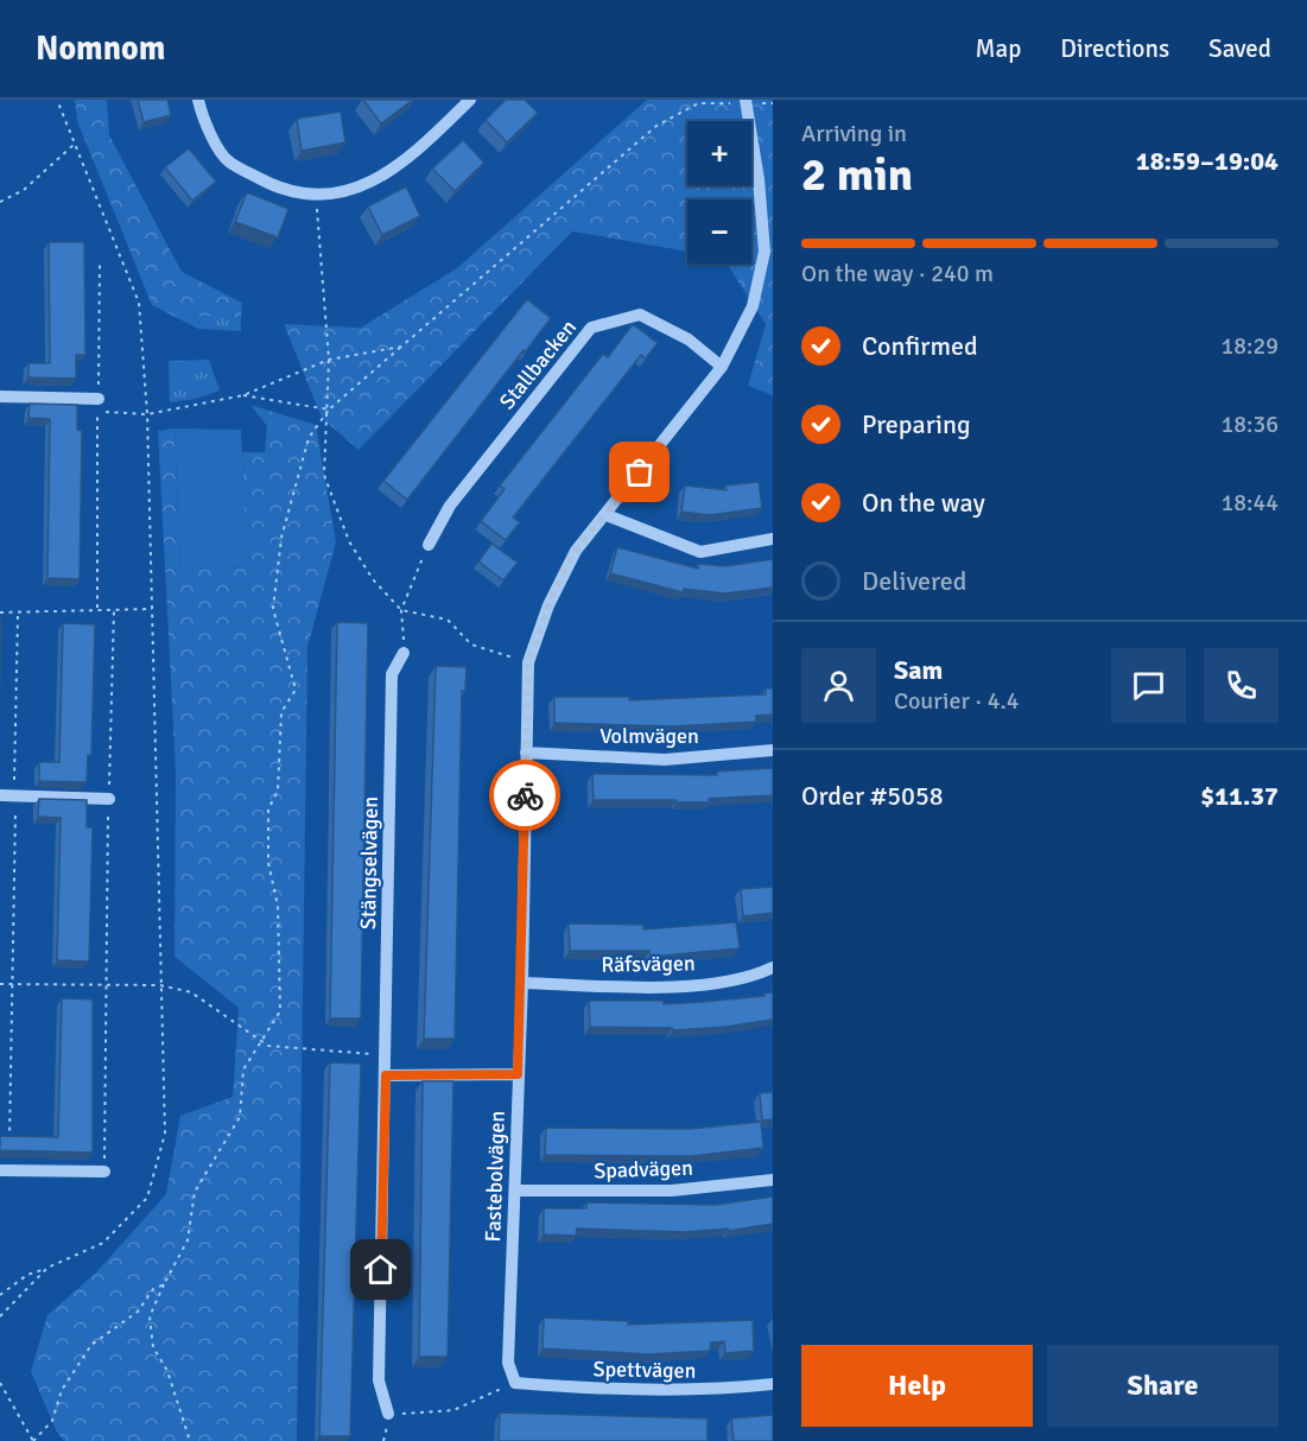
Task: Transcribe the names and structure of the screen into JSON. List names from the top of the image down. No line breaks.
{"streets":{"street":["Stallbacken","Volmvägen","Stängselvägen","Räfsvägen","Spadvägen","Fastebolvägen","Spettvägen"]},"crossings":[["Stallbacken","Fastebolvägen"],["Volmvägen","Fastebolvägen"],["Räfsvägen","Fastebolvägen"],["Spadvägen","Fastebolvägen"],["Fastebolvägen","Spettvägen"]],"page":{"header":"Nomnom","nav":["Map","Directions","Saved"],"heading":["2 min","Arriving in","18:59–19:04"],"panel":["Sam","Courier · 4.4","Order #5058","$11.37"],"map_buttons":["+","−"],"bar":"On the way · 240 m","list":[["Confirmed","18:29"],["Preparing","18:36"],["On the way","18:44"],"Delivered"],"buttons":["Help","Share"]}}
